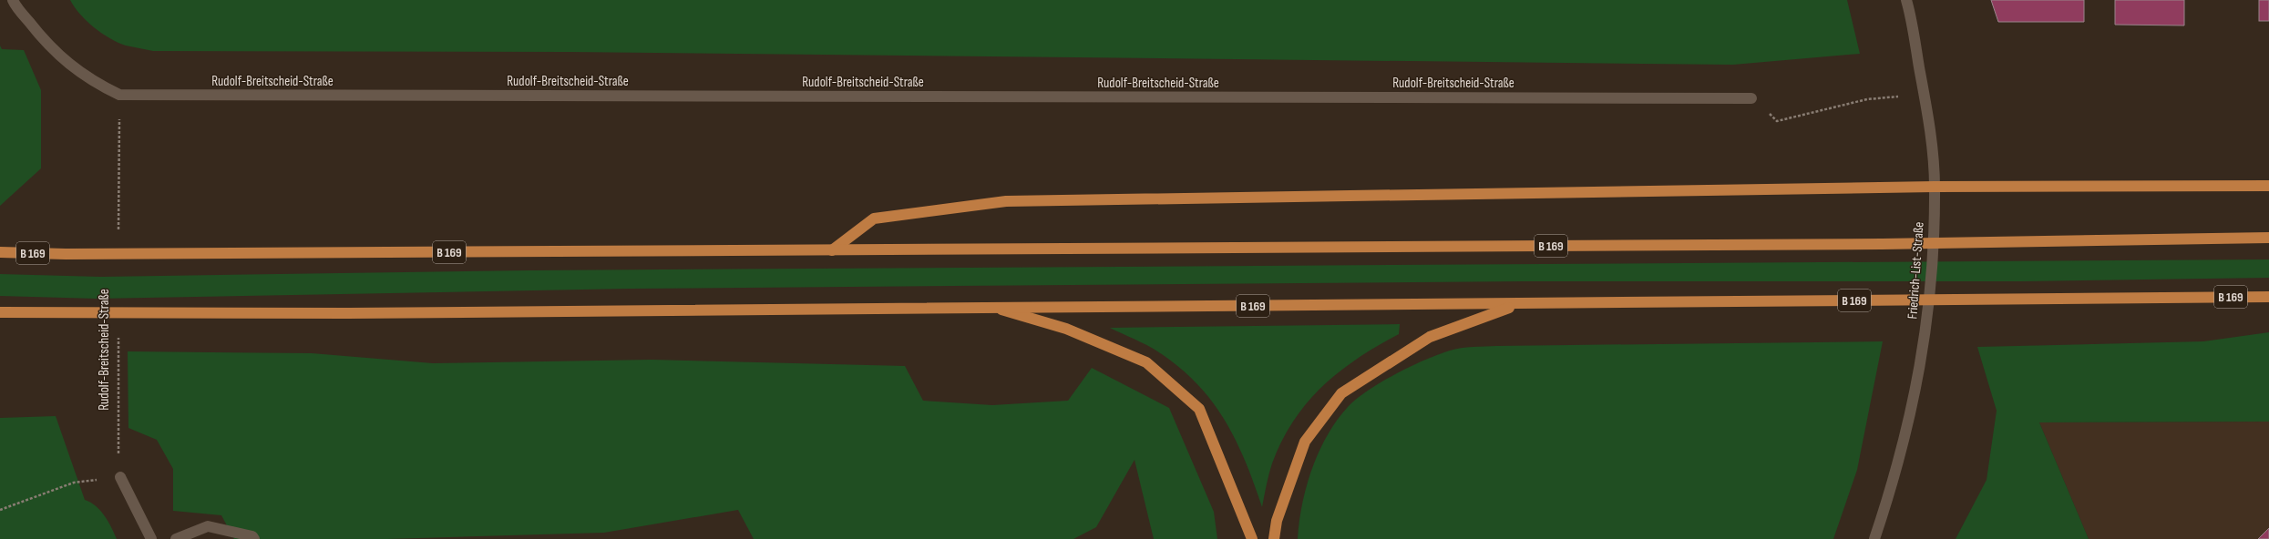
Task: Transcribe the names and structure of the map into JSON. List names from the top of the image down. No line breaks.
{"streets":{"highway":["B 169"],"street":["Rudolf-Breitscheid-Straße","Friedrich-List-Straße"]}}
